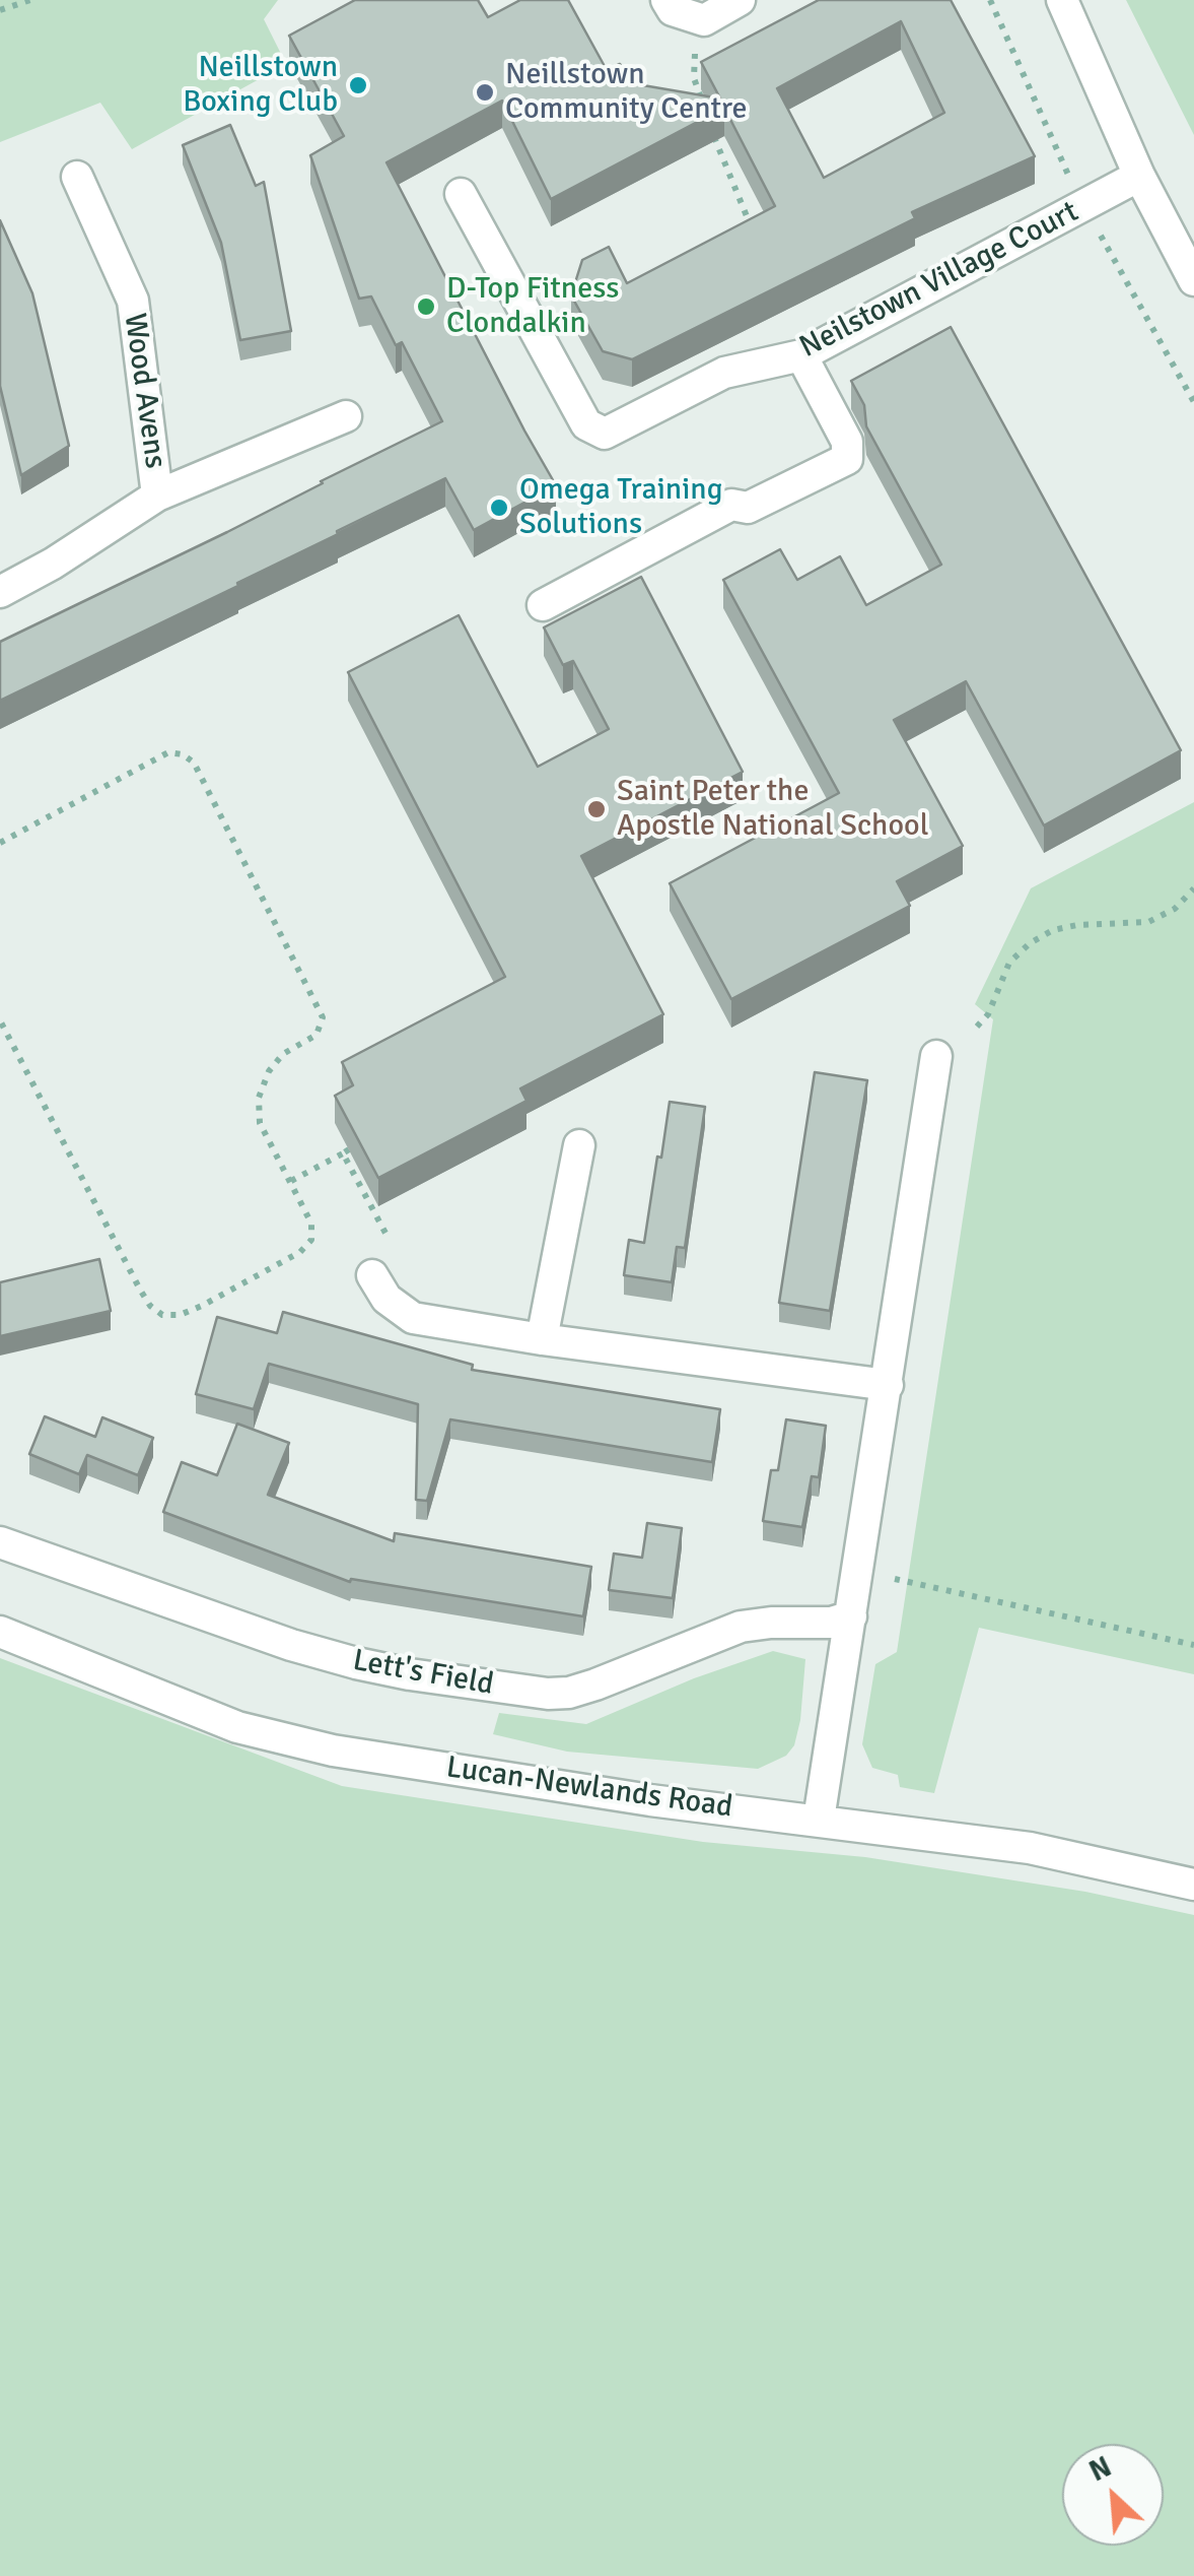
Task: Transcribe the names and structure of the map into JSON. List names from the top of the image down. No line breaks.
{"streets":{"street":["Neilstown Village Court","Wood Avens","Lett's Field","Lucan-Newlands Road"]},"places":["Neillstown Boxing Club","Neillstown Community Centre","D-Top Fitness Clondalkin","Omega Training Solutions","Saint Peter the Apostle National School"],"north":"top left"}
